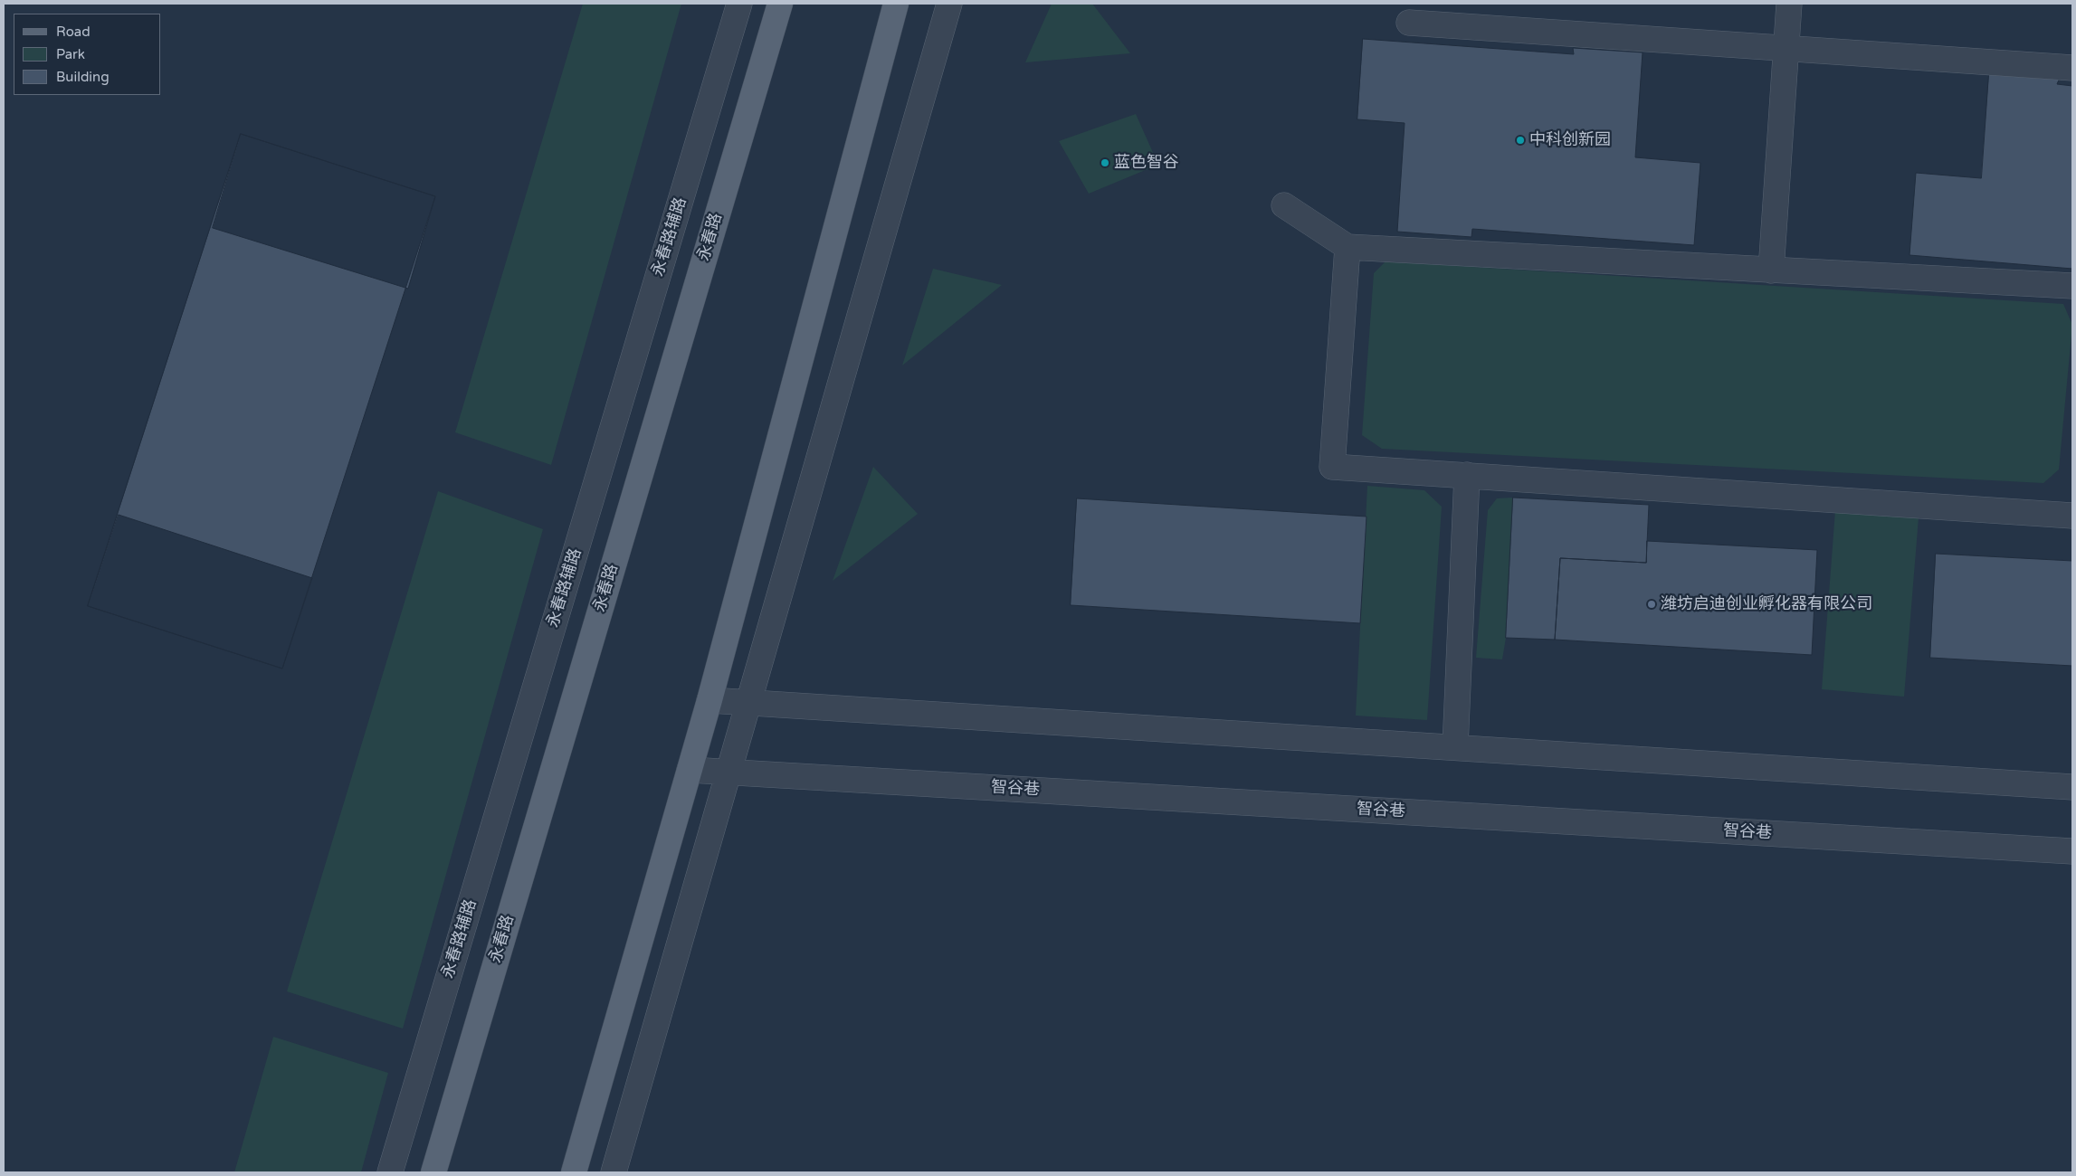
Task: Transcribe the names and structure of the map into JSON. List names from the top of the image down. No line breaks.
{"streets":{"main road":["永春路"],"street":["永春路辅路","智谷巷"]},"places":["中科创新园","蓝色智谷","潍坊启迪创业孵化器有限公司"],"legend":["Road","Park","Building"]}
